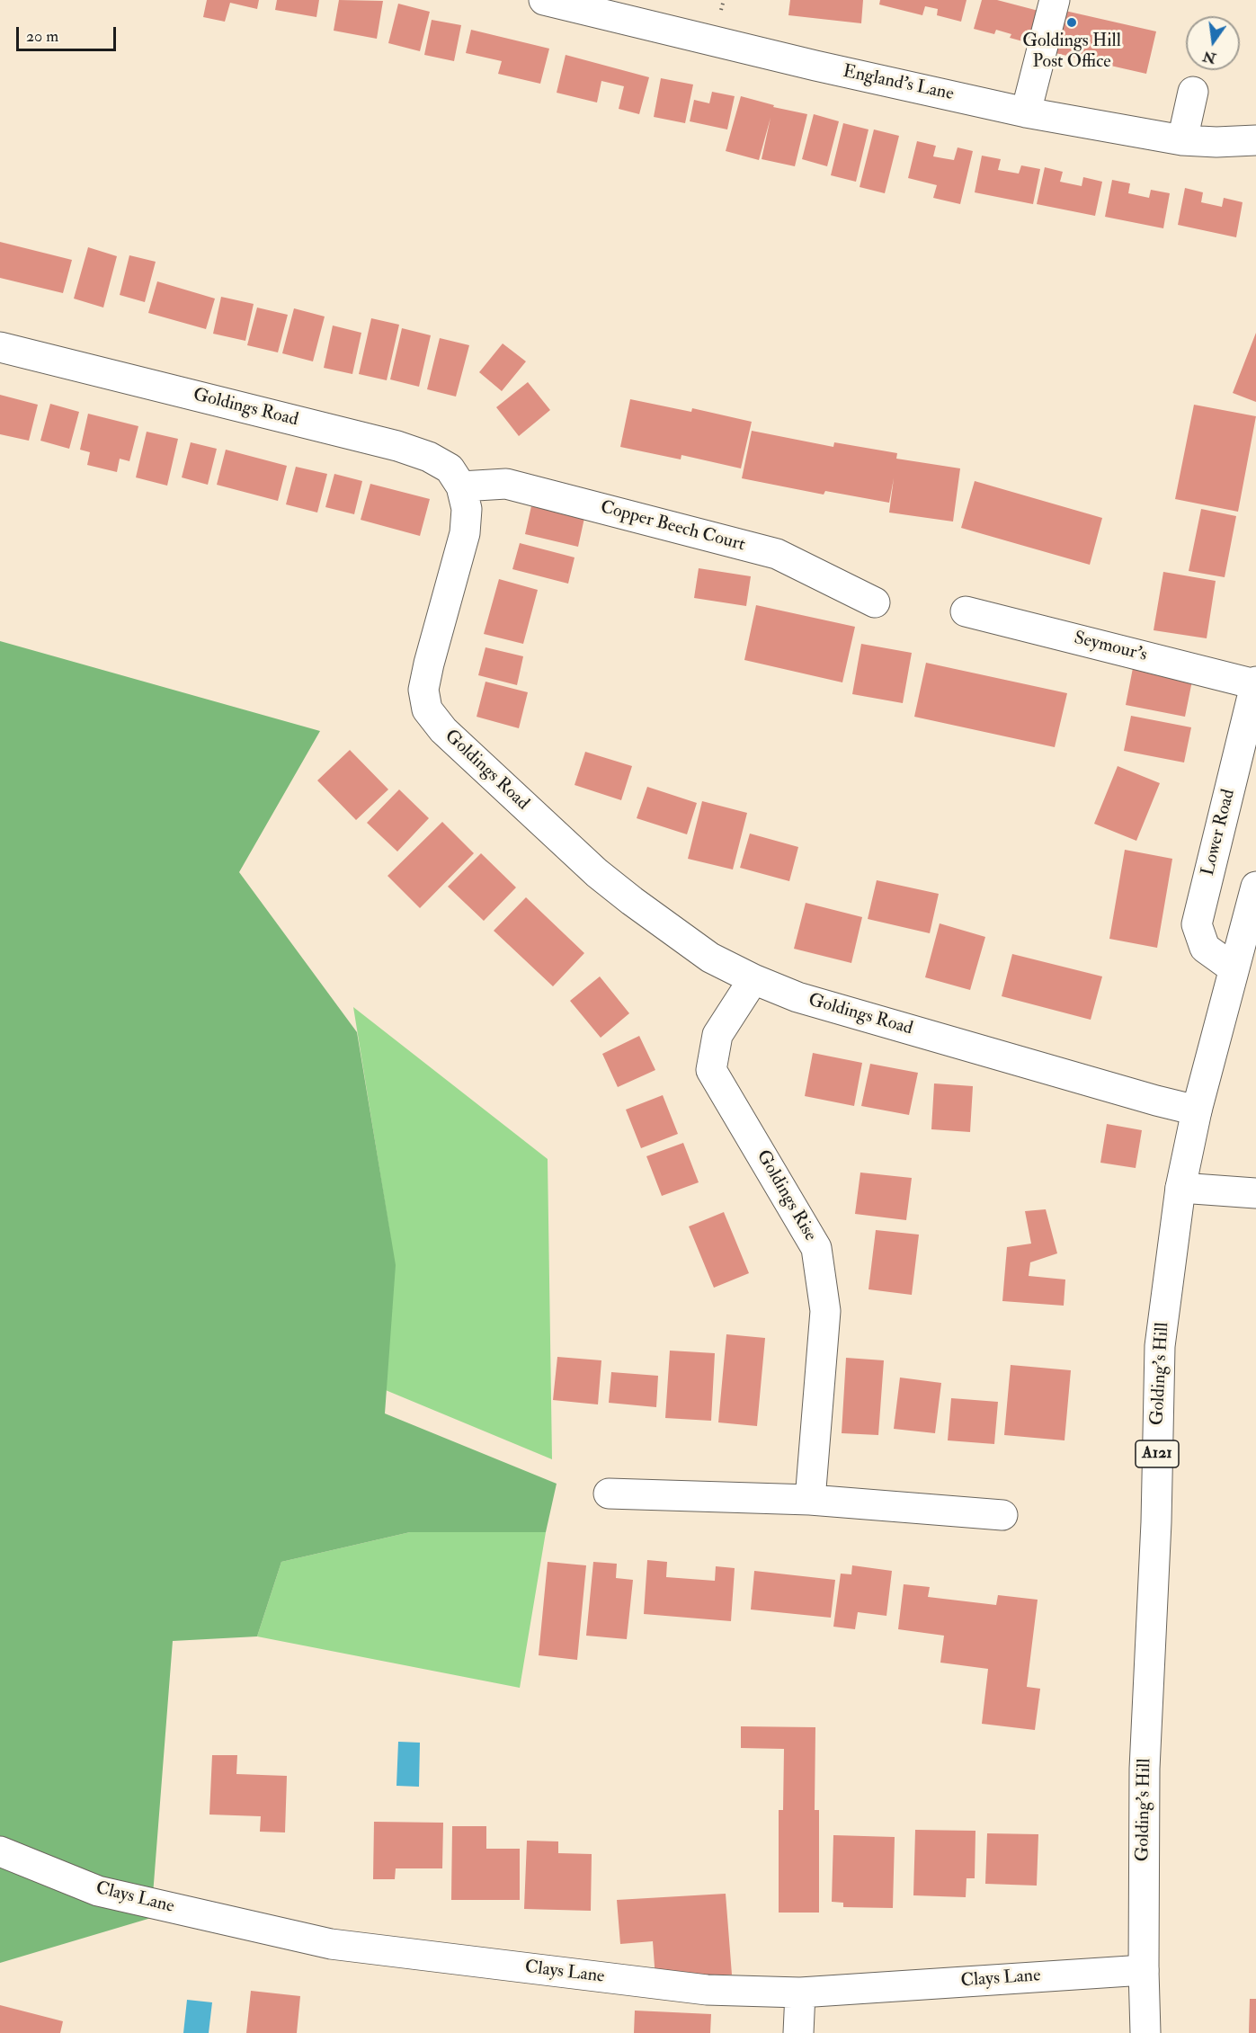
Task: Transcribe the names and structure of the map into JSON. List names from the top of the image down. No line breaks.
{"streets":{"street":["England's Lane","Goldings Road","Copper Beech Court","Seymour's","Lower Road","Goldings Rise","Golding's Hill","A121","Clays Lane"]},"crossings":[["Goldings Road","Copper Beech Court"],["Goldings Road","Goldings Rise"],["Goldings Road","Golding's Hill"],["Seymour's","Lower Road"],["Lower Road","Golding's Hill"],["Golding's Hill","Clays Lane"]],"places":["Goldings Hill Post Office"],"scale_bar":"20 m","north":"bottom"}
